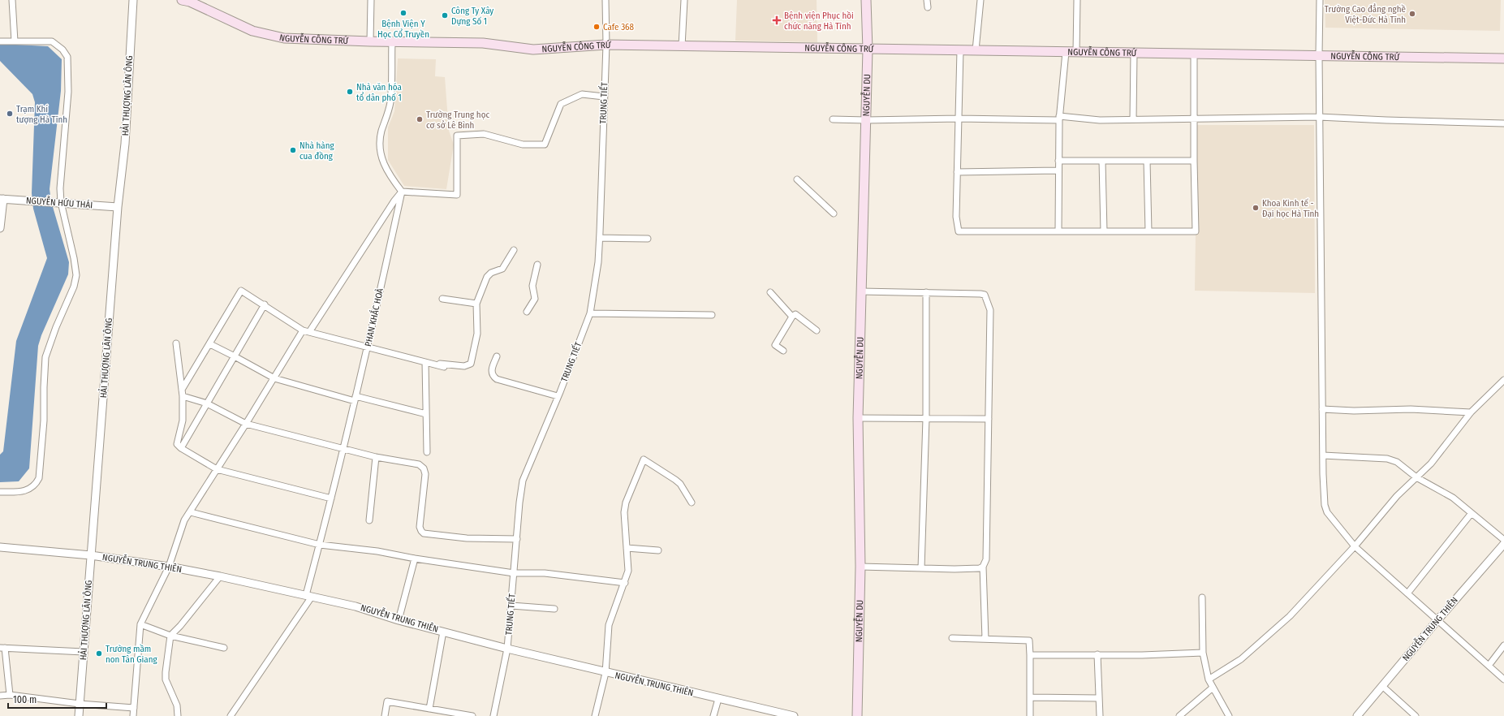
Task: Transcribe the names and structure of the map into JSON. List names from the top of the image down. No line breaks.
{"streets":{"main road":["NGUYỄN CÔNG TRỨ","NGUYỄN DU"],"street":["HẢI THƯỢNG LÃN ÔNG","TRUNG TIẾT","NGUYỄN HỨU THÁI","PHAN KHẮC HOÀ","NGUYỄN TRUNG THIÊN"]},"crossings":[["NGUYỄN CÔNG TRỨ","NGUYỄN DU"],["NGUYỄN CÔNG TRỨ","TRUNG TIẾT"],["HẢI THƯỢNG LÃN ÔNG","NGUYỄN HỨU THÁI"],["HẢI THƯỢNG LÃN ÔNG","NGUYỄN TRUNG THIÊN"],["TRUNG TIẾT","NGUYỄN TRUNG THIÊN"],["PHAN KHẮC HOÀ","NGUYỄN TRUNG THIÊN"]],"places":{"other":["Bệnh Viện Y Học Cổ Truyền","Trường Cao đẳng nghề Việt-Đức Hà Tĩnh","Công Ty Xây Dựng Số 1","Cafe 368","Nhà văn hóa tổ dân phố 1","Trạm Khí tượng Hà Tĩnh","Trường Trung học cơ sở Lê Bình","Nhà hàng cua đồng","Khoa Kinh tế - Đại học Hà Tĩnh","Trường mầm non Tân Giang"],"health":["Bệnh viện Phục hồi chức năng Hà Tĩnh"]},"scale_bar":"100 m"}
